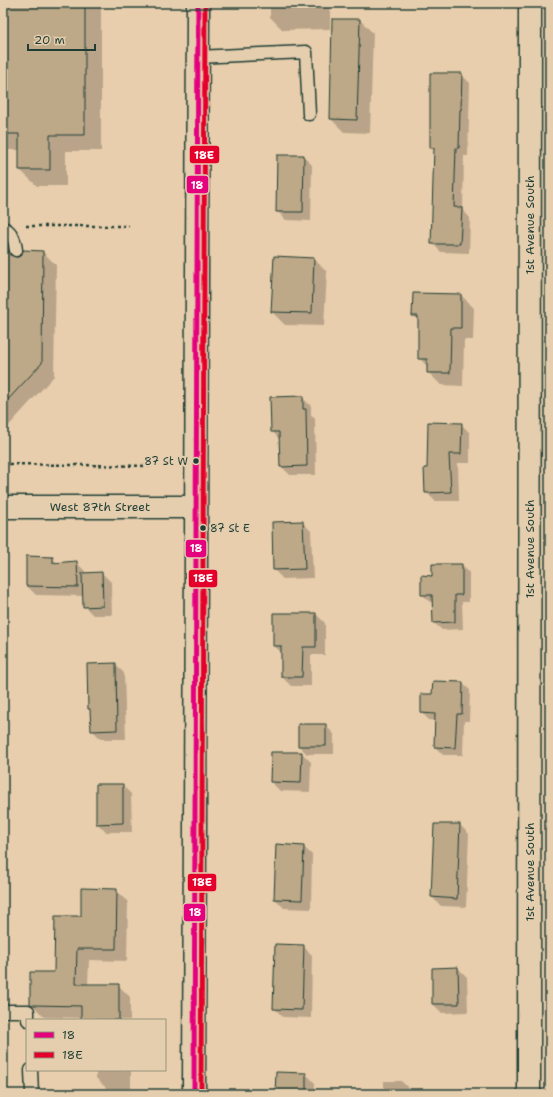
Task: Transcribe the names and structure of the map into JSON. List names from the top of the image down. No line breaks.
{"streets":{"street":["1st Avenue South","West 87th Street"]},"places":["87 St W","87 St E"],"lines":["transit line 18","transit line 18E"],"legend":["18","18E"],"scale_bar":"20 m"}
